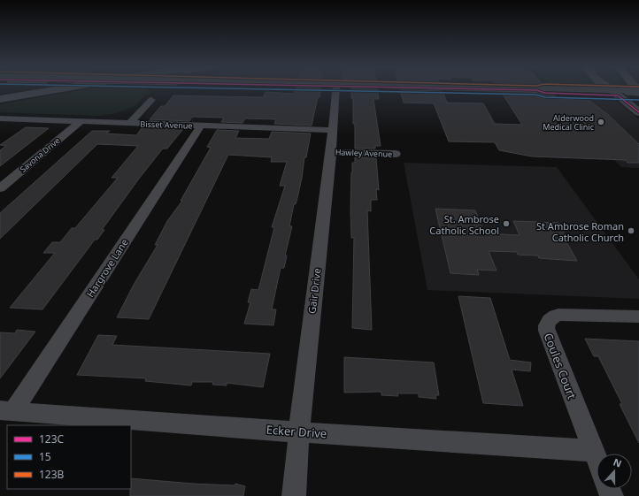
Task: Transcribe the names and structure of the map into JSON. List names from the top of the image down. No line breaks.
{"streets":{"street":["Bisset Avenue","Hawley Avenue","Savona Drive","Hargrove Lane","Gair Drive","Coules Court","Ecker Drive"]},"crossings":[["Bisset Avenue","Savona Drive"],["Bisset Avenue","Hargrove Lane"],["Bisset Avenue","Gair Drive"],["Hawley Avenue","Gair Drive"],["Hargrove Lane","Ecker Drive"],["Gair Drive","Ecker Drive"],["Coules Court","Ecker Drive"]],"places":["Alderwood Medical Clinic","St. Ambrose Catholic School","St Ambrose Roman Catholic Church"],"lines":["transit line 123C","transit line 15"],"legend":["123C","15","123B"],"north":"top"}
